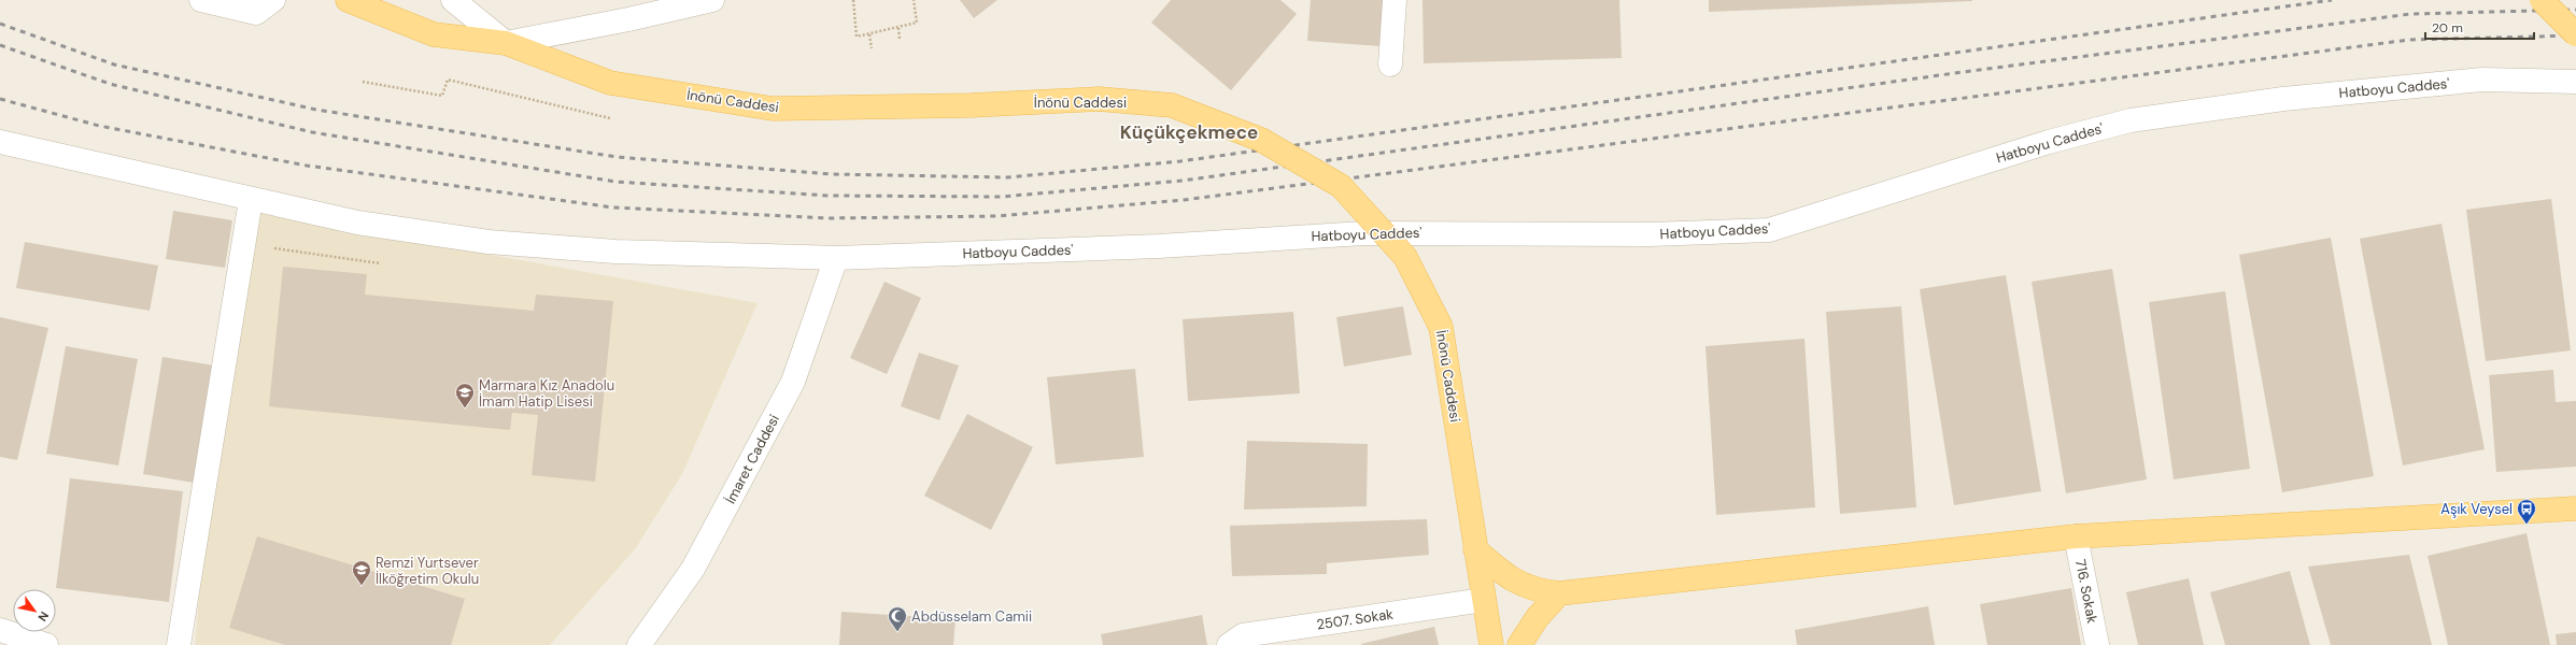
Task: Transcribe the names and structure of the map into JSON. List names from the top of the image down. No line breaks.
{"streets":{"main road":["İnönü Caddesi"],"street":["Hatboyu Caddes'","İmaret Caddesi","716. Sokak","2507. Sokak"]},"crossings":[["Hatboyu Caddes'","İmaret Caddesi"],["İnönü Caddesi","2507. Sokak"]],"districts":["Küçükçekmece"],"places":{"school or university":["Marmara Kız Anadolu İmam Hatip Lisesi","Remzi Yurtsever İlköğretim Okulu"],"bus stop":["Aşık Veysel"],"mosque":["Abdüsselam Camii"]},"scale_bar":"20 m","north":"bottom right"}
